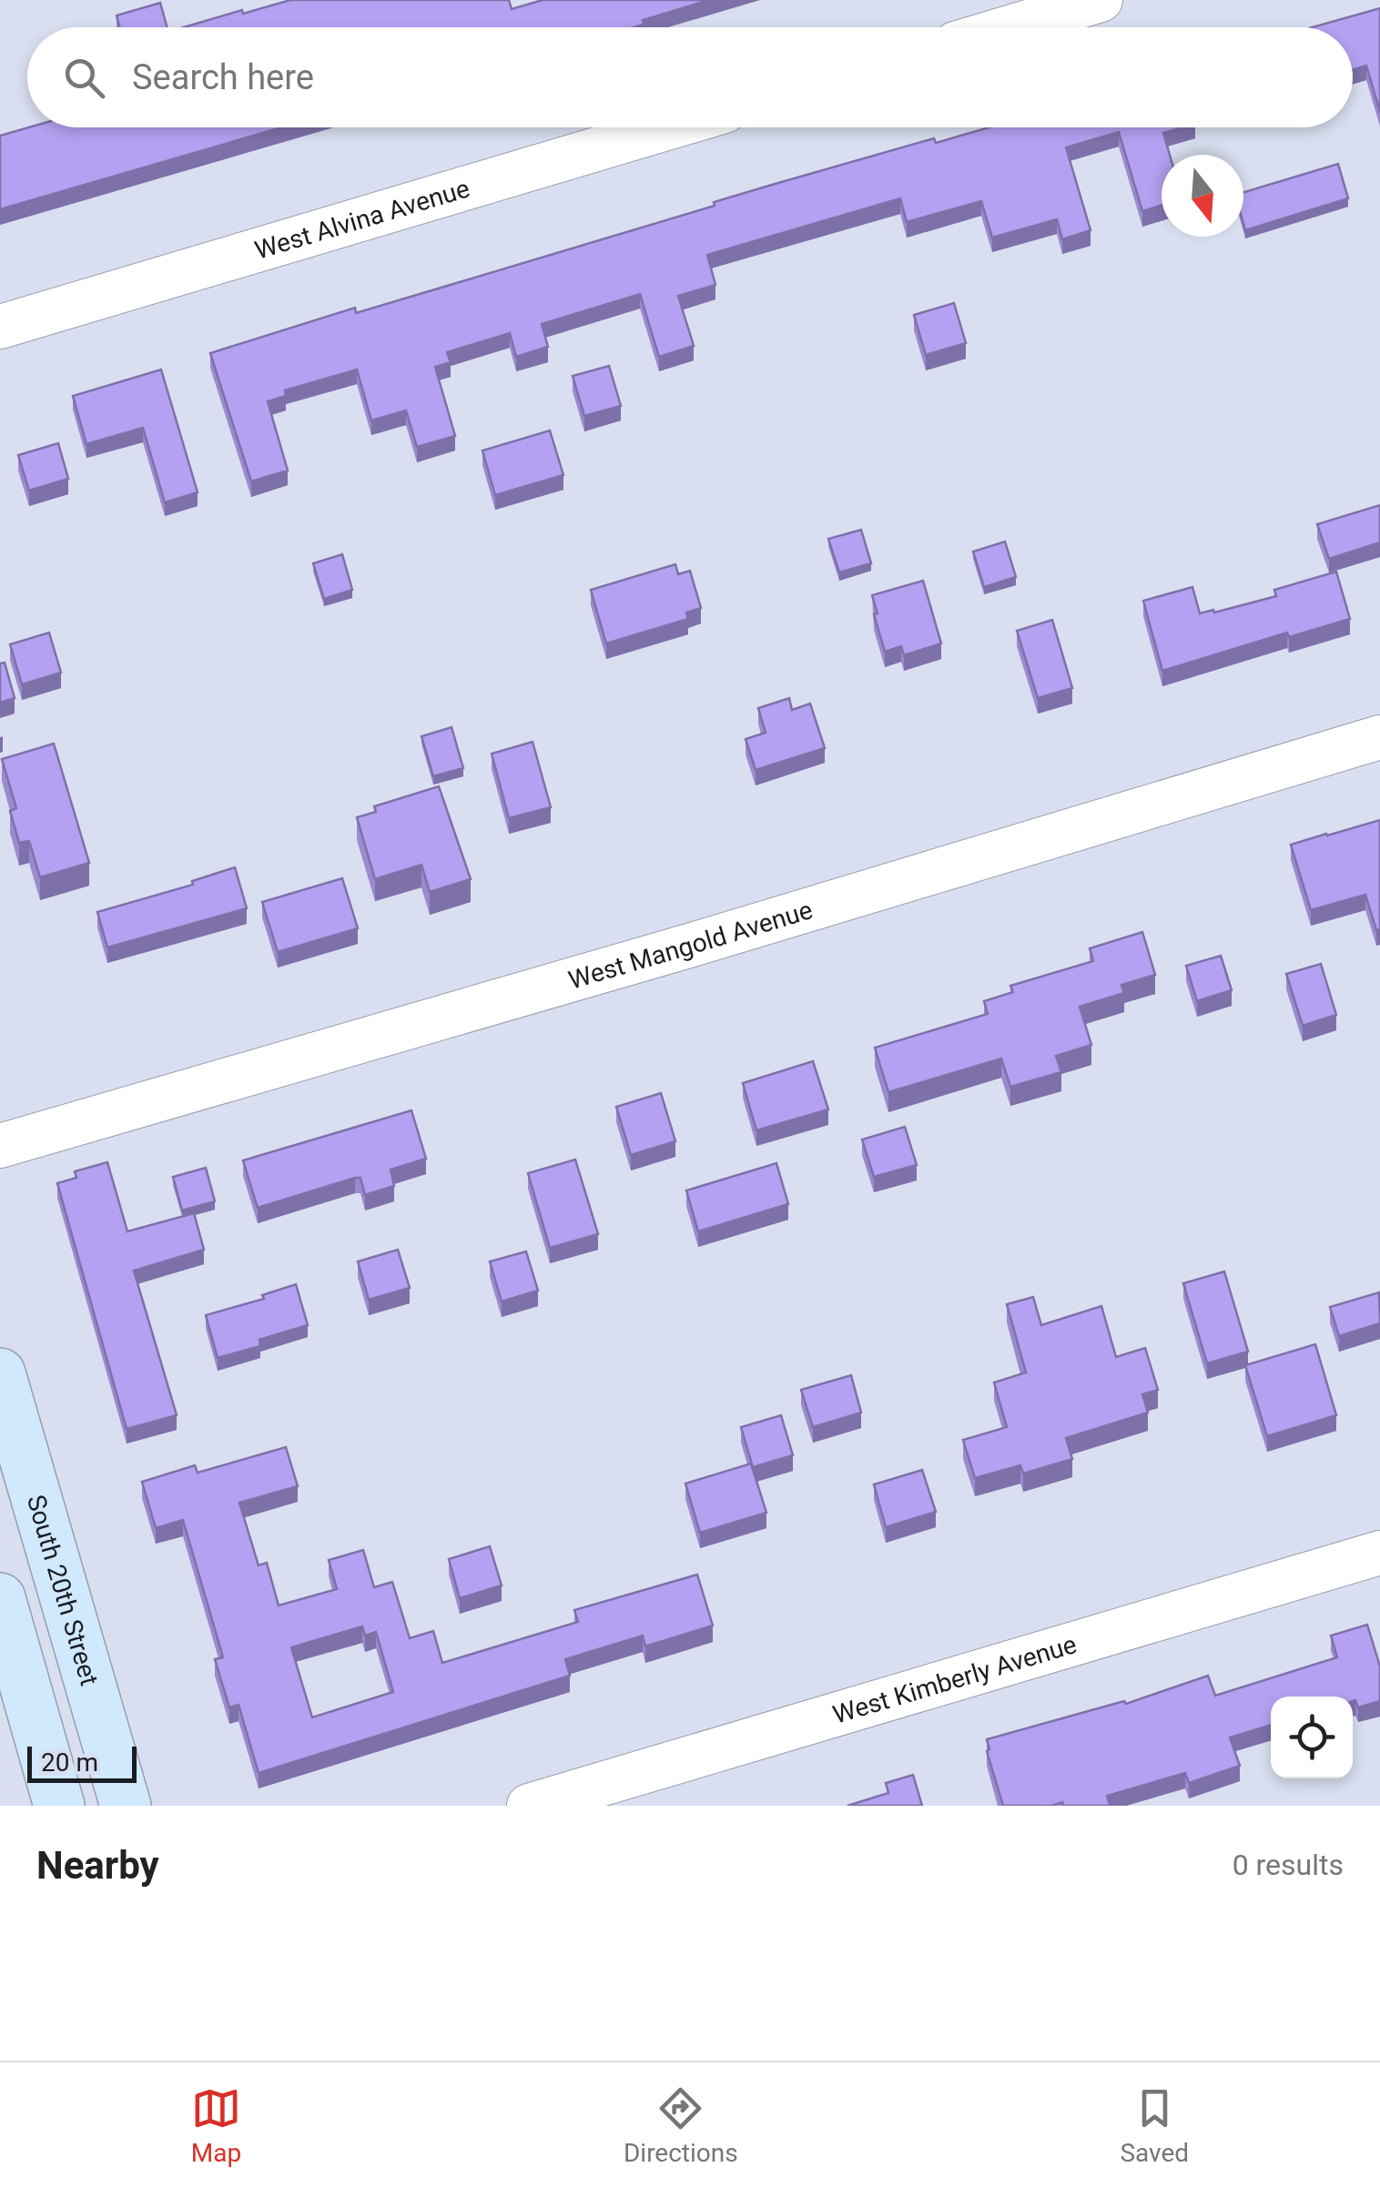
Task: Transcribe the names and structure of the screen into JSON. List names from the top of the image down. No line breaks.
{"streets":{"street":["West Alvina Avenue","West Mangold Avenue","South 20th Street","West Kimberly Avenue"]},"scale_bar":"20 m","north":"bottom","page":{"search":"Search here","scale":"20 m","heading":["Nearby","0 results"],"nav":["Map","Directions","Saved"]}}
